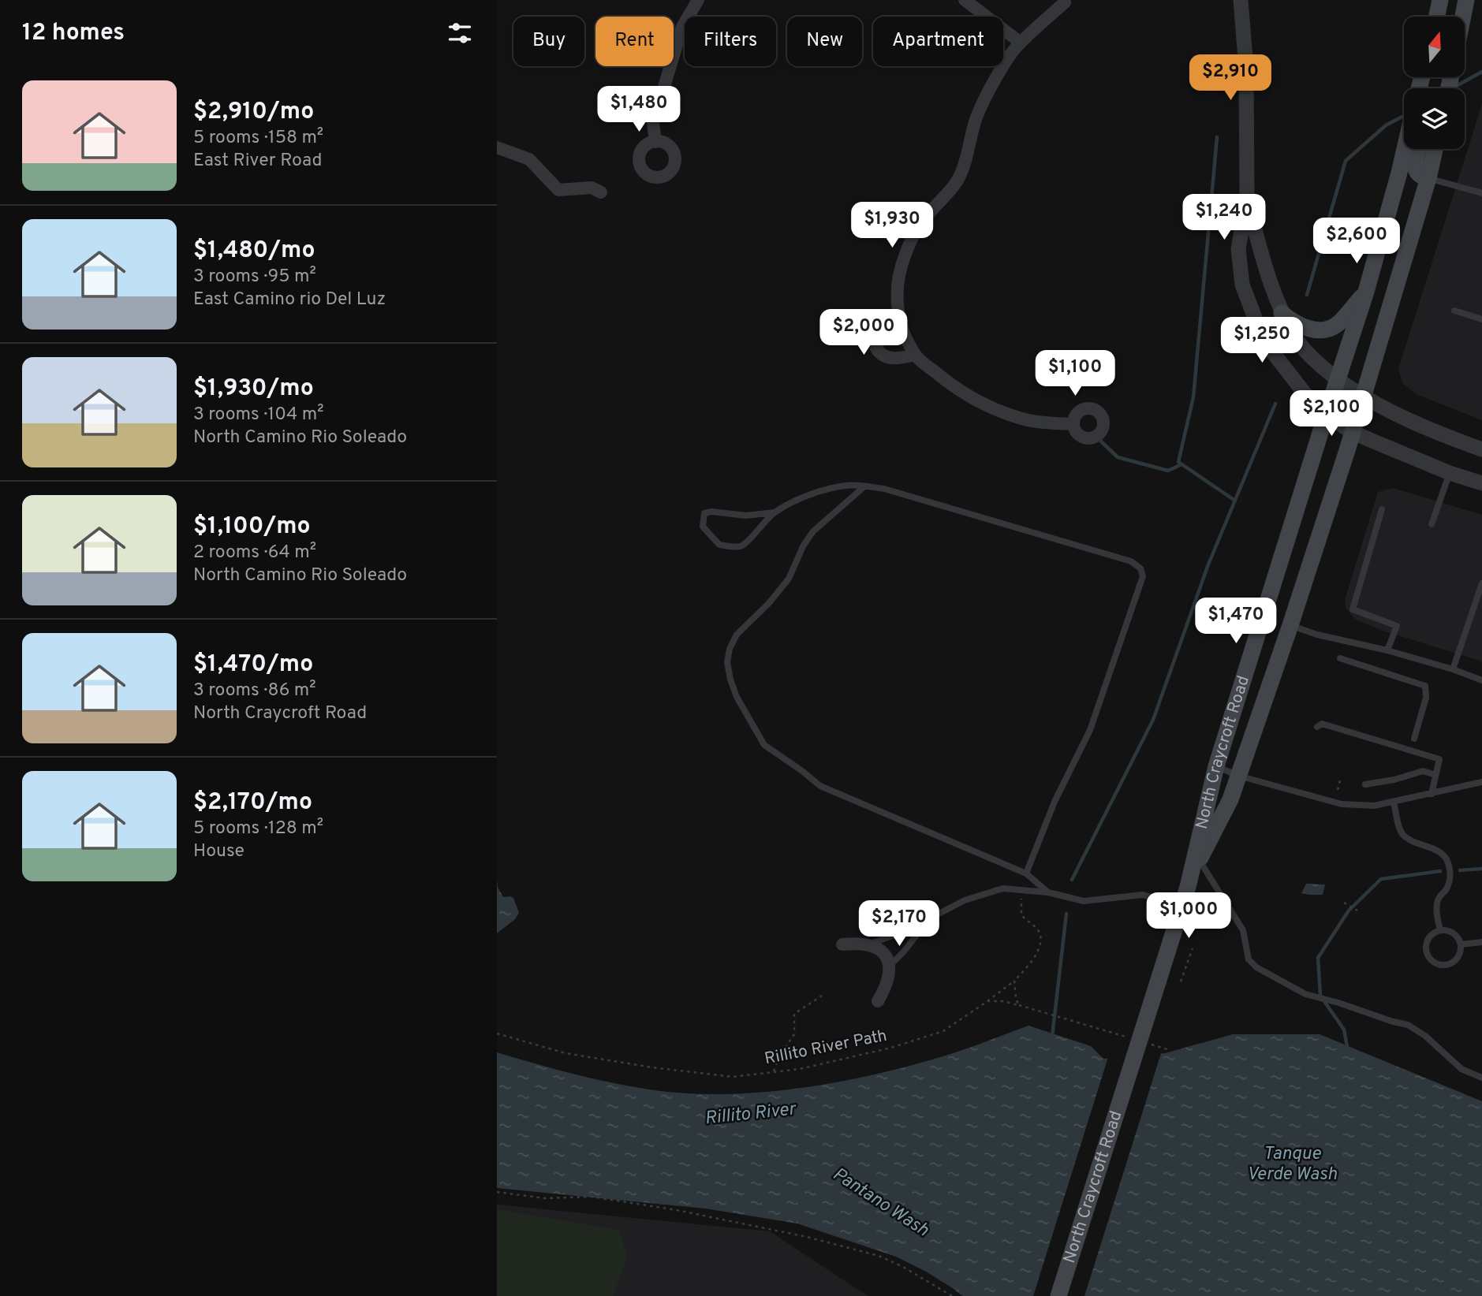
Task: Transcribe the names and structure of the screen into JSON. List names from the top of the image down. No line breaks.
{"streets":{"main road":["North Craycroft Road"],"path":["Rillito River Path"]},"water":["Rillito River","Tanque Verde Wash","Pantano Wash"],"north":"top","page":{"heading":"12 homes","chip":["Buy","Rent","Filters","New","Apartment"],"price":["$2,910","$1,480","$1,240","$1,930","$2,600","$2,000","$1,250","$1,100","$2,100","$1,470","$1,000","$2,170"],"list":[{"name":"$2,910/mo","note":"5 rooms · 158 m² · East River Road"},{"name":"$1,480/mo","note":"3 rooms · 95 m² · East Camino rio Del Luz"},{"name":"$1,930/mo","note":"3 rooms · 104 m² · North Camino Rio Soleado"},{"name":"$1,100/mo","note":"2 rooms · 64 m² · North Camino Rio Soleado"},{"name":"$1,470/mo","note":"3 rooms · 86 m² · North Craycroft Road"},{"name":"$2,170/mo","note":"5 rooms · 128 m² · House"}]}}
